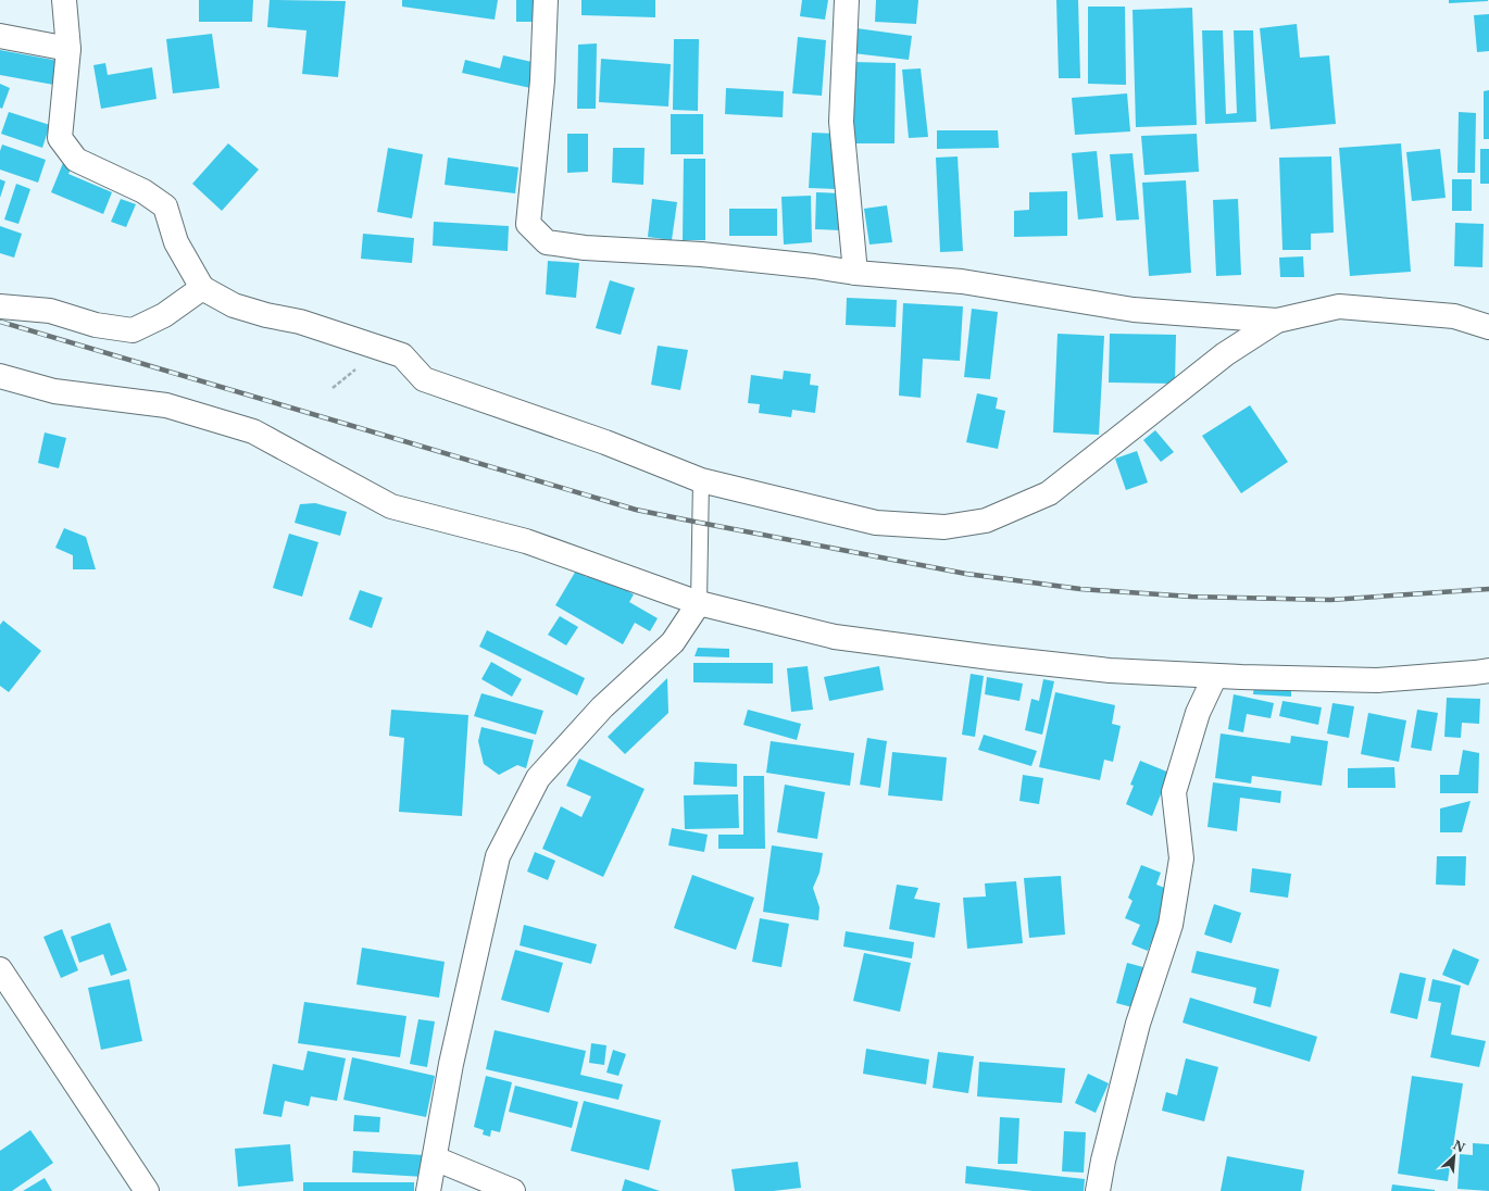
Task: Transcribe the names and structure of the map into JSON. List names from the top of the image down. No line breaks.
{"north":"top right"}
